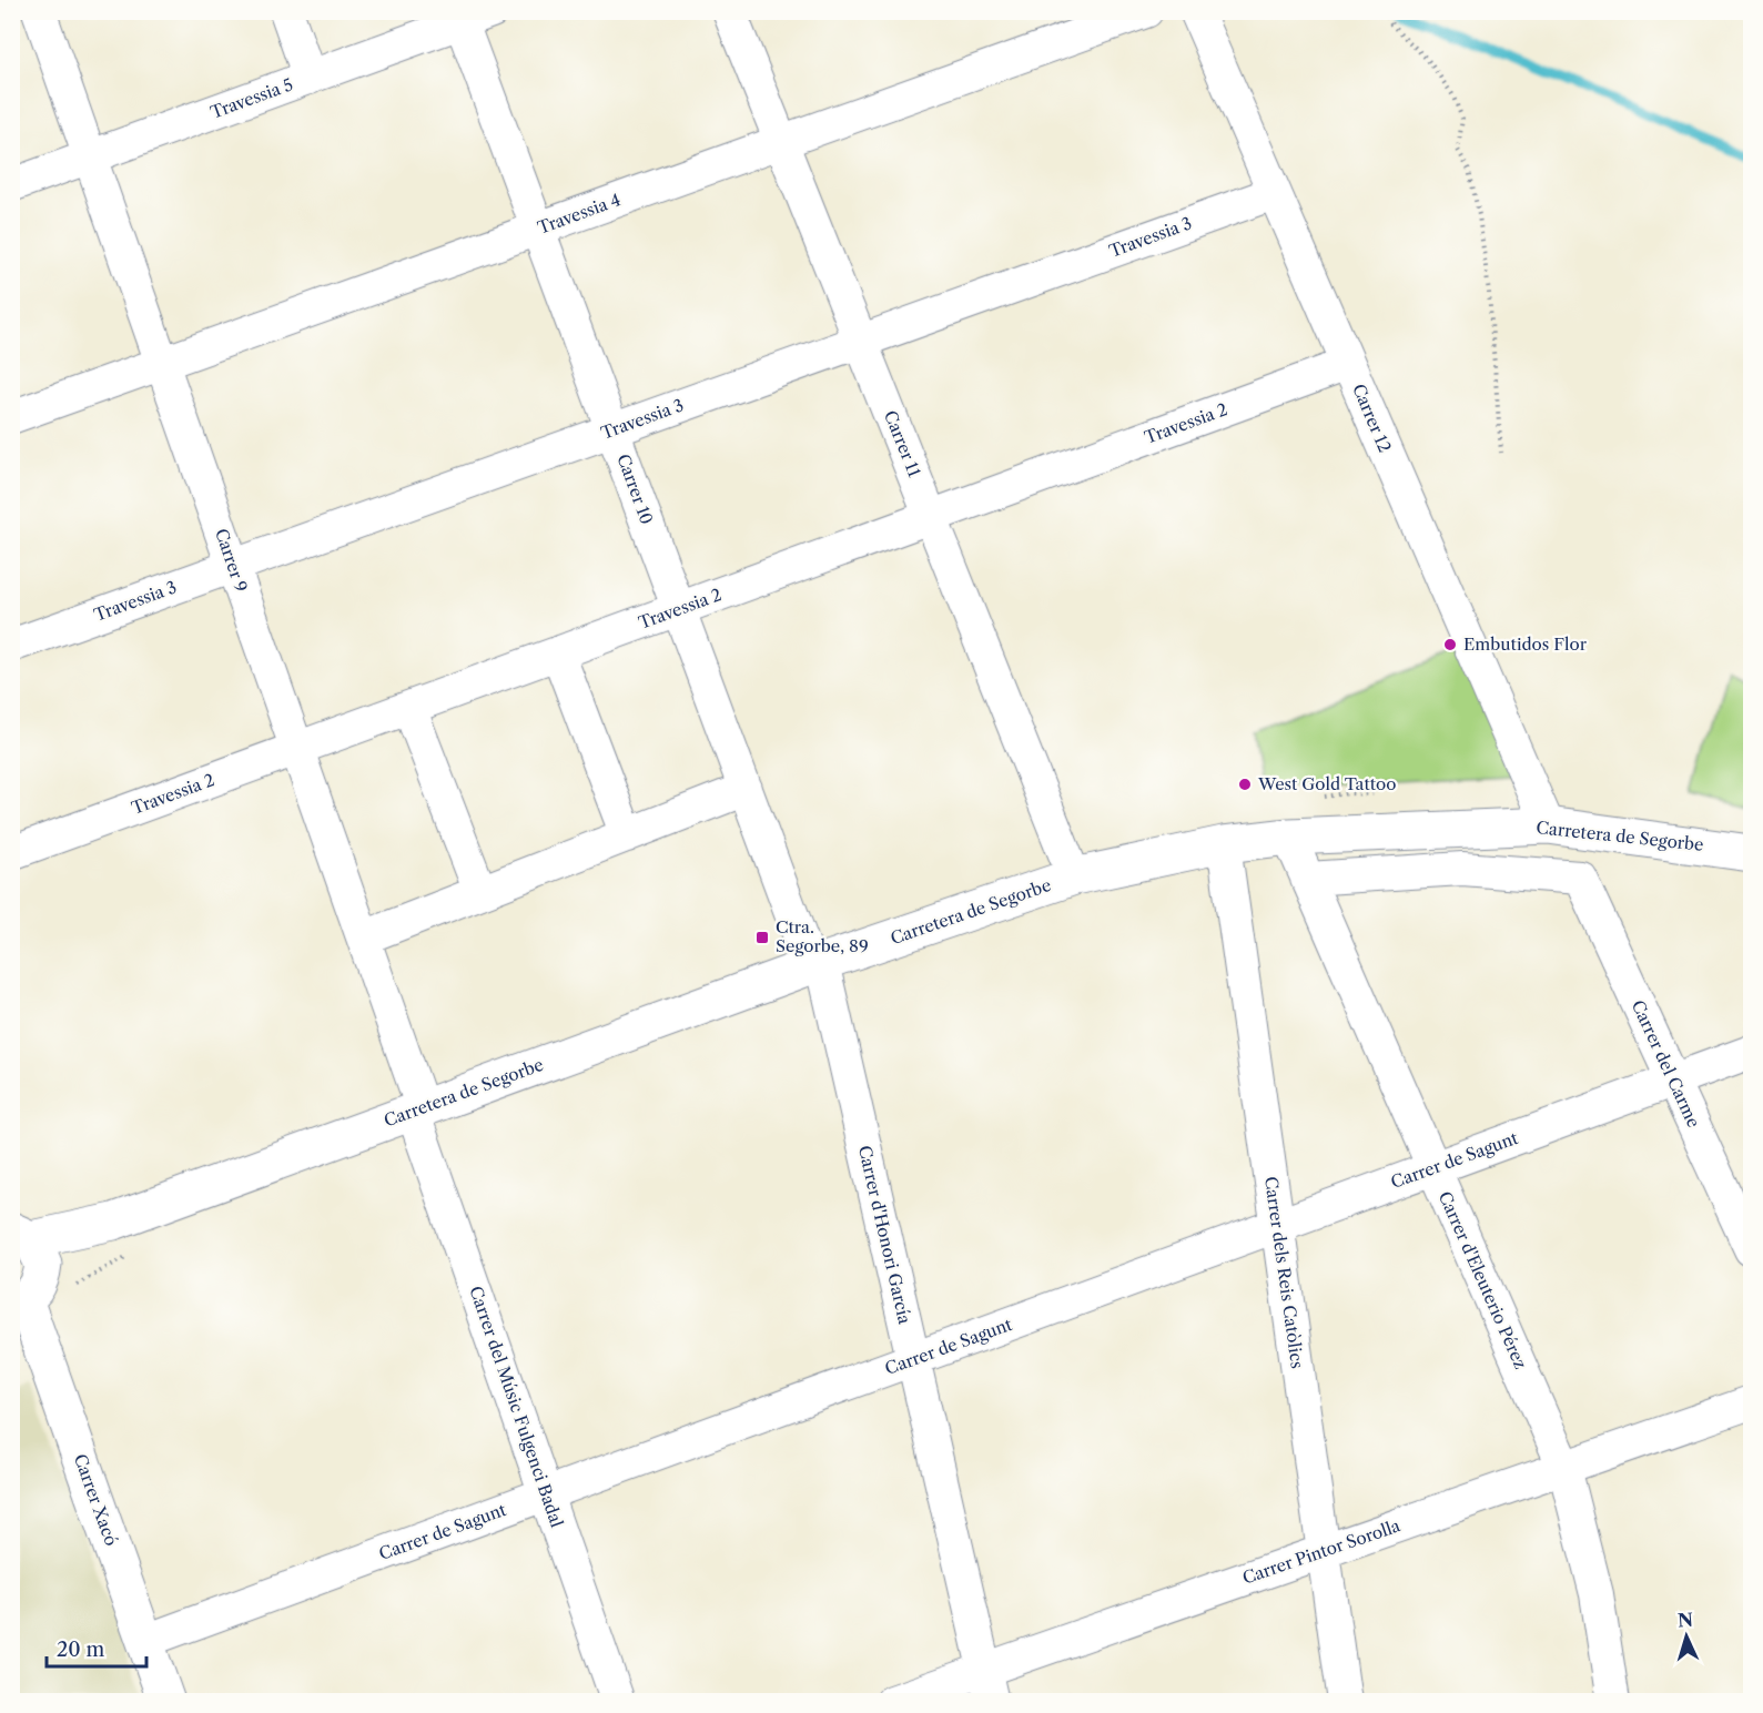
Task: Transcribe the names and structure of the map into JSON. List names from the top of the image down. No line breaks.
{"streets":{"street":["Travessia 5","Travessia 4","Travessia 3","Carrer 12","Travessia 2","Carrer 11","Carrer 10","Carrer 9","Carretera de Segorbe","Carrer del Carme","Carrer de Sagunt","Carrer d'Honori García","Carrer dels Reis Catòlics","Carrer d'Eleuterio Pérez","Carrer del Músic Fulgenci Badal","Carrer Xacó","Carrer Pintor Sorolla"]},"crossings":[["Travessia 5","Carrer 10"],["Travessia 5","Carrer 9"],["Travessia 4","Carrer 11"],["Travessia 4","Carrer 10"],["Travessia 4","Carrer 9"],["Travessia 3","Carrer 12"],["Travessia 3","Carrer 11"],["Travessia 3","Carrer 10"],["Travessia 3","Carrer 9"],["Carrer 12","Travessia 2"],["Carrer 12","Carretera de Segorbe"],["Travessia 2","Carrer 11"],["Travessia 2","Carrer 10"],["Travessia 2","Carrer 9"],["Carrer 11","Carretera de Segorbe"],["Carrer 10","Carretera de Segorbe"],["Carrer 10","Carrer d'Honori García"],["Carrer 9","Carretera de Segorbe"],["Carrer 9","Carrer del Músic Fulgenci Badal"],["Carretera de Segorbe","Carrer d'Honori García"],["Carretera de Segorbe","Carrer dels Reis Catòlics"],["Carretera de Segorbe","Carrer d'Eleuterio Pérez"],["Carretera de Segorbe","Carrer del Músic Fulgenci Badal"],["Carretera de Segorbe","Carrer Xacó"],["Carrer del Carme","Carrer de Sagunt"],["Carrer del Carme","Carrer d'Eleuterio Pérez"],["Carrer de Sagunt","Carrer d'Honori García"],["Carrer de Sagunt","Carrer dels Reis Catòlics"],["Carrer de Sagunt","Carrer d'Eleuterio Pérez"],["Carrer de Sagunt","Carrer del Músic Fulgenci Badal"],["Carrer de Sagunt","Carrer Xacó"],["Carrer d'Honori García","Carrer Pintor Sorolla"],["Carrer dels Reis Catòlics","Carrer Pintor Sorolla"],["Carrer d'Eleuterio Pérez","Carrer Pintor Sorolla"]],"places":{"other":["Embutidos Flor","West Gold Tattoo"],"transit":["Ctra. Segorbe, 89"]},"scale_bar":"20 m","north":"top"}
